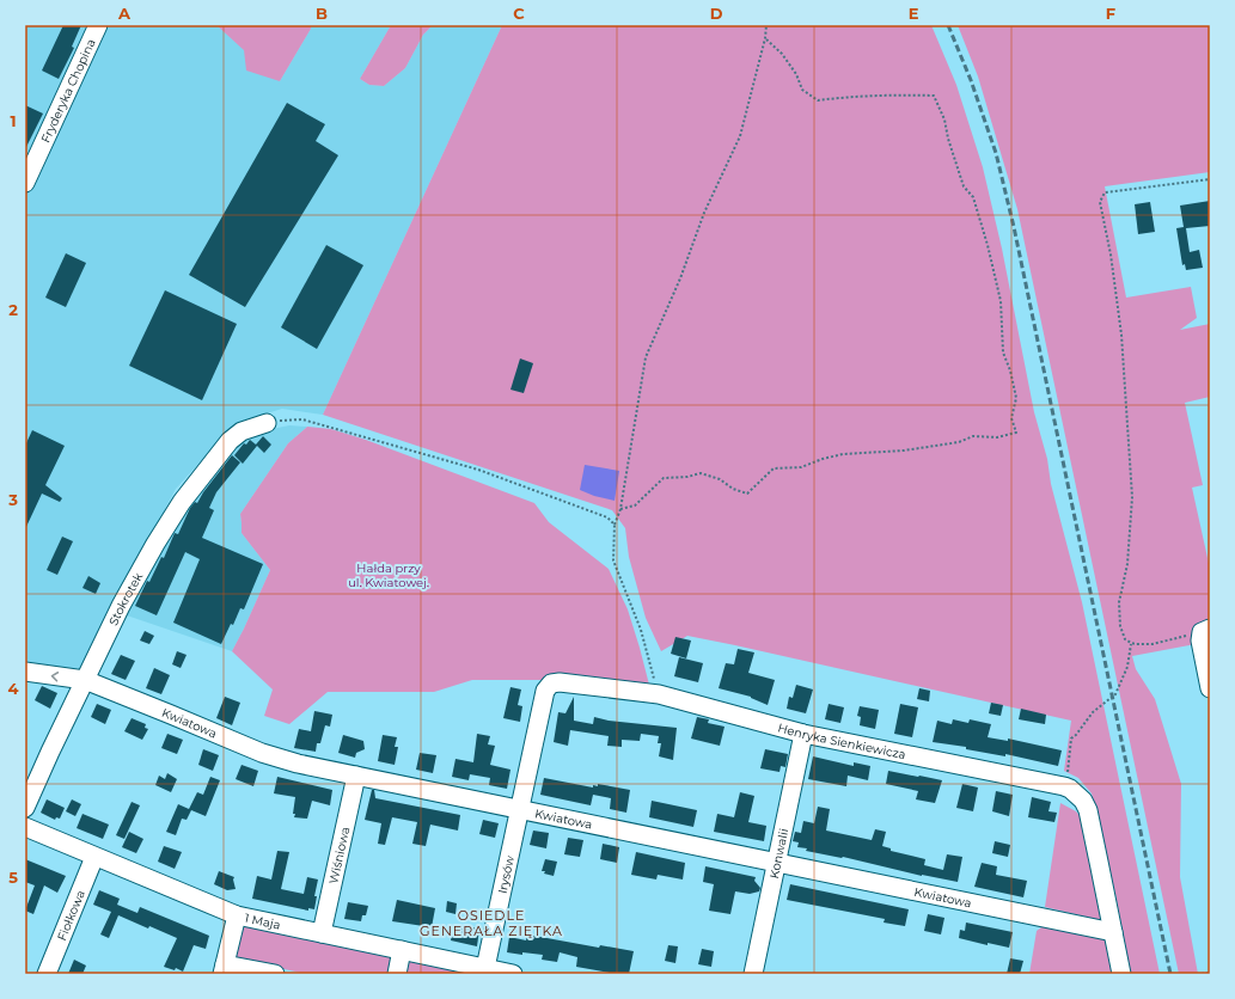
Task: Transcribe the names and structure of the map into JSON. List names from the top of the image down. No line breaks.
{"streets":{"street":["Fryderyka Chopina","Stokrotek","Kwiatowa","Henryka Sienkiewicza","Konwalii","Wiśniowa","Irysów","Fiołkowa","1 Maja"]},"crossings":[["Stokrotek","Kwiatowa"],["Kwiatowa","Henryka Sienkiewicza"],["Kwiatowa","Konwalii"],["Kwiatowa","Wiśniowa"],["Kwiatowa","Irysów"],["Henryka Sienkiewicza","Konwalii"],["Henryka Sienkiewicza","Irysów"],["Wiśniowa","1 Maja"],["Irysów","1 Maja"],["Fiołkowa","1 Maja"]],"districts":["OSIEDLE GENERAŁA ZIĘTKA"],"parks":["Hałda przy ul. Kwiatowej."],"grid":{"columns":["A","B","C","D","E","F"],"rows":["1","2","3","4","5"]}}
